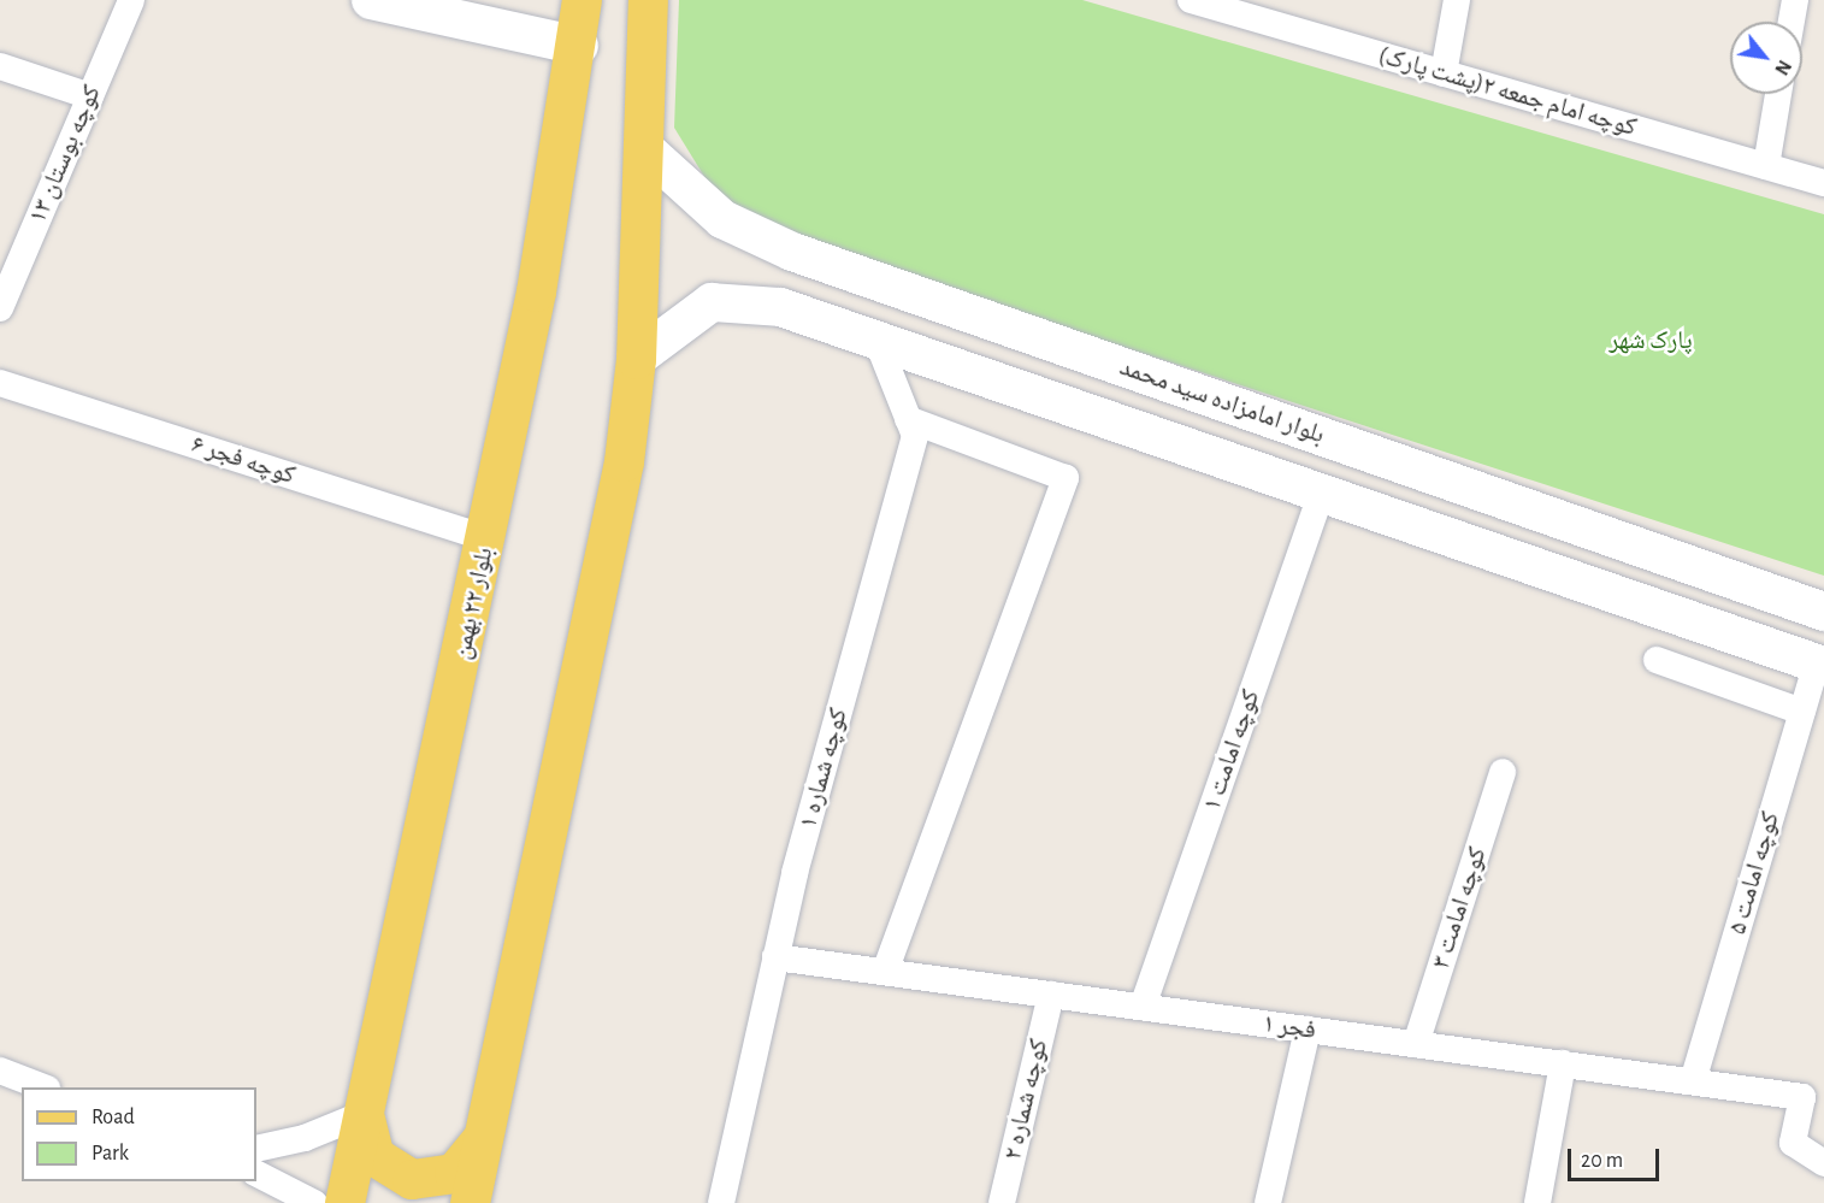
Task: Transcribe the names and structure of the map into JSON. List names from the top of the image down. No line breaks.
{"streets":{"main road":["بلوار امامزاده سید محمد","بلوار ۲۲ بهمن"],"street":["کوچه امام جمعه ۲(پشت پارک)","کوچه بوستان ۱۳","کوچه فجر ۶","کوچه امامت ۱","کوچه شماره ۱","کوچه امامت ۵","کوچه امامت ۳","فجر ۱","کوچه شماره ۲"]},"crossings":[["کوچه فجر ۶","بلوار ۲۲ بهمن"],["کوچه امامت ۱","فجر ۱"],["کوچه شماره ۱","فجر ۱"],["کوچه امامت ۵","فجر ۱"],["کوچه امامت ۳","فجر ۱"],["فجر ۱","کوچه شماره ۲"]],"parks":["پارک شهر"],"legend":["Road","Park"],"scale_bar":"20 m","north":"bottom right"}
